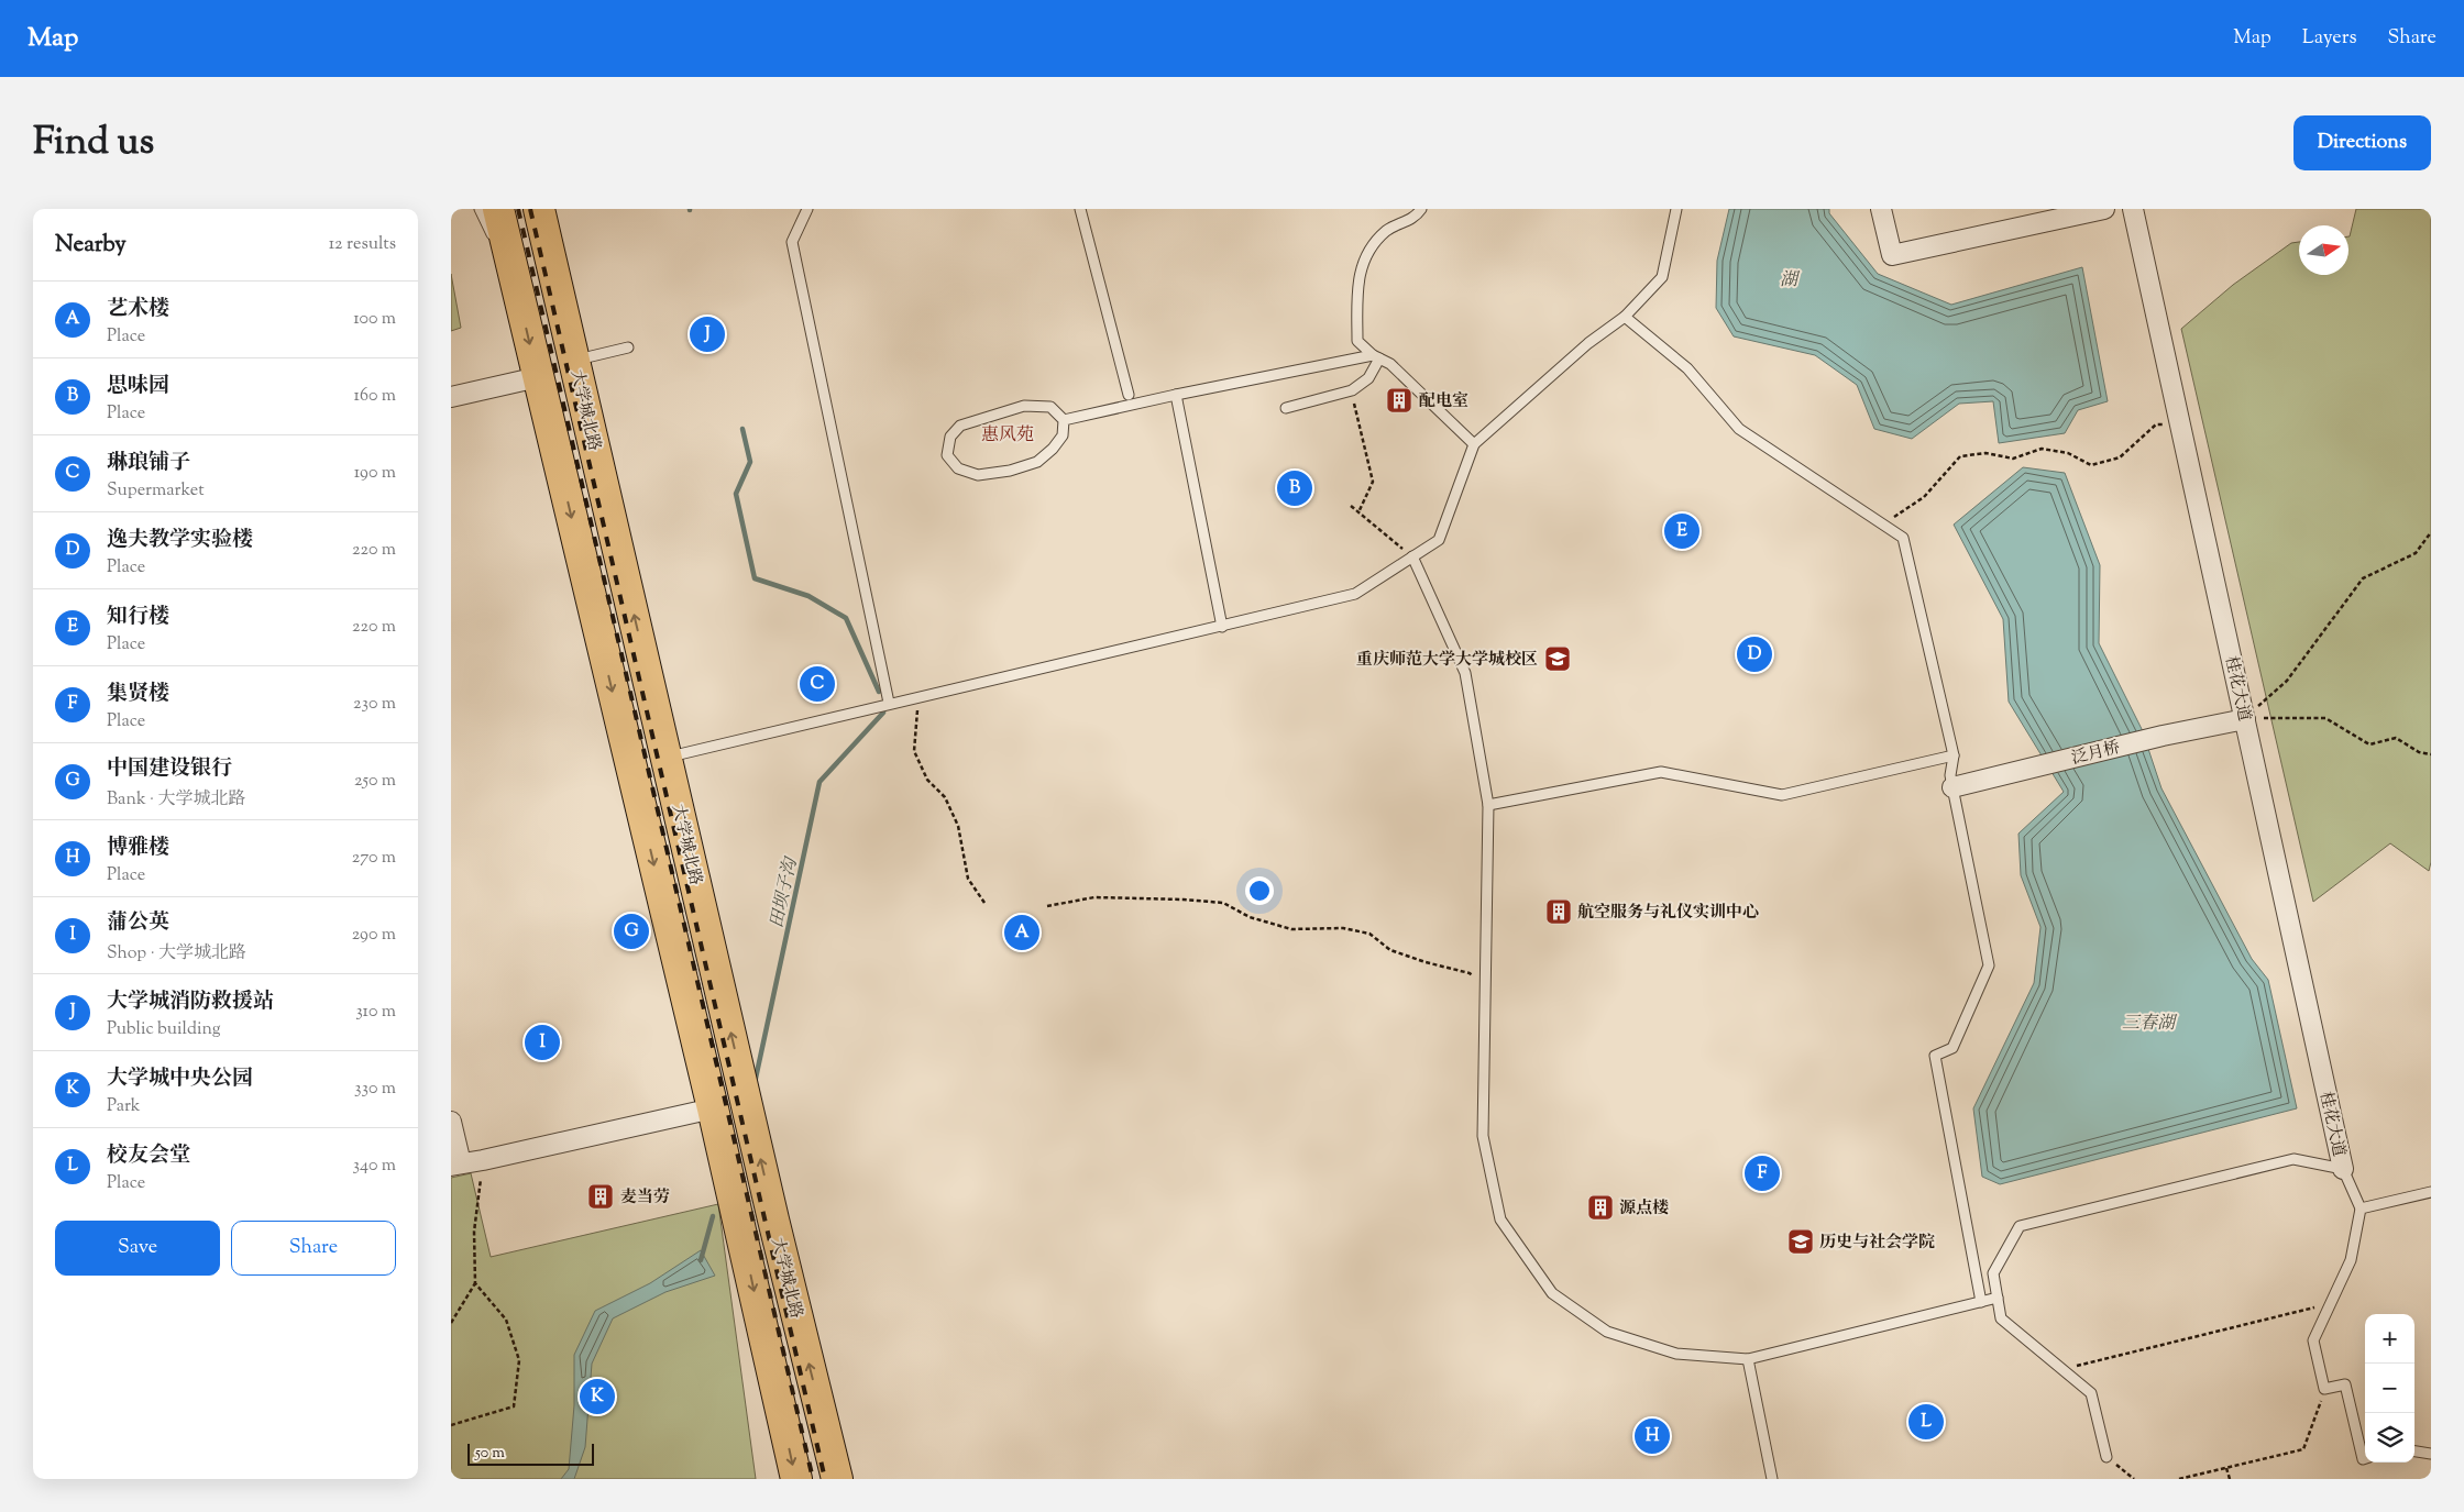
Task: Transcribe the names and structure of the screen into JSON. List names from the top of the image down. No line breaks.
{"streets":{"main road":["大学城北路"],"street":["桂花大道","泛月桥"]},"crossings":[["桂花大道","泛月桥"]],"districts":["惠风苑"],"water":["湖","田坝子沟","三春湖"],"places":{"building":["配电室","航空服务与礼仪实训中心","麦当劳","源点楼"],"school or university":["重庆师范大学大学城校区","历史与社会学院"]},"scale_bar":"50 m","north":"right","page":{"header":"Map","nav":["Map","Layers","Share"],"title":"Find us","buttons":["Directions",["Save","Share"]],"heading":["Nearby","12 results"],"list":[{"mark":"A","name":"艺术楼","note":"Place","value":"100 m"},{"mark":"B","name":"思味园","note":"Place","value":"160 m"},{"mark":"C","name":"琳琅铺子","note":"Supermarket","value":"190 m"},{"mark":"D","name":"逸夫教学实验楼","note":"Place","value":"220 m"},{"mark":"E","name":"知行楼","note":"Place","value":"220 m"},{"mark":"F","name":"集贤楼","note":"Place","value":"230 m"},{"mark":"G","name":"中国建设银行","note":"Bank · 大学城北路","value":"250 m"},{"mark":"H","name":"博雅楼","note":"Place","value":"270 m"},{"mark":"I","name":"蒲公英","note":"Shop · 大学城北路","value":"290 m"},{"mark":"J","name":"大学城消防救援站","note":"Public building","value":"310 m"},{"mark":"K","name":"大学城中央公园","note":"Park","value":"330 m"},{"mark":"L","name":"校友会堂","note":"Place","value":"340 m"}],"pins":["J","B","E","D","C","G","A","I","F","K","L","H"],"map_buttons":["+","−"],"scale":"50 m"}}
